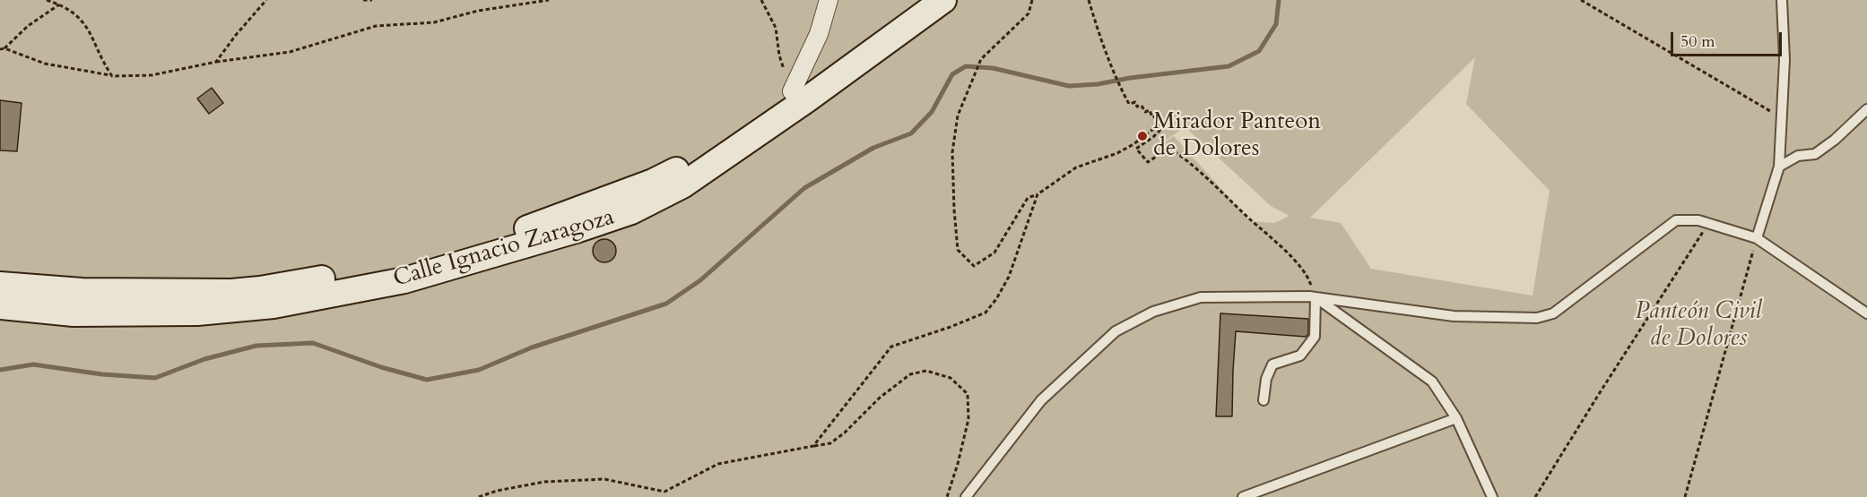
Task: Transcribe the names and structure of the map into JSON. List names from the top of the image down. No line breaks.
{"streets":{"street":["Calle Ignacio Zaragoza"]},"parks":["Panteón Civil de Dolores"],"places":["Mirador Panteon de Dolores"],"scale_bar":"50 m"}
